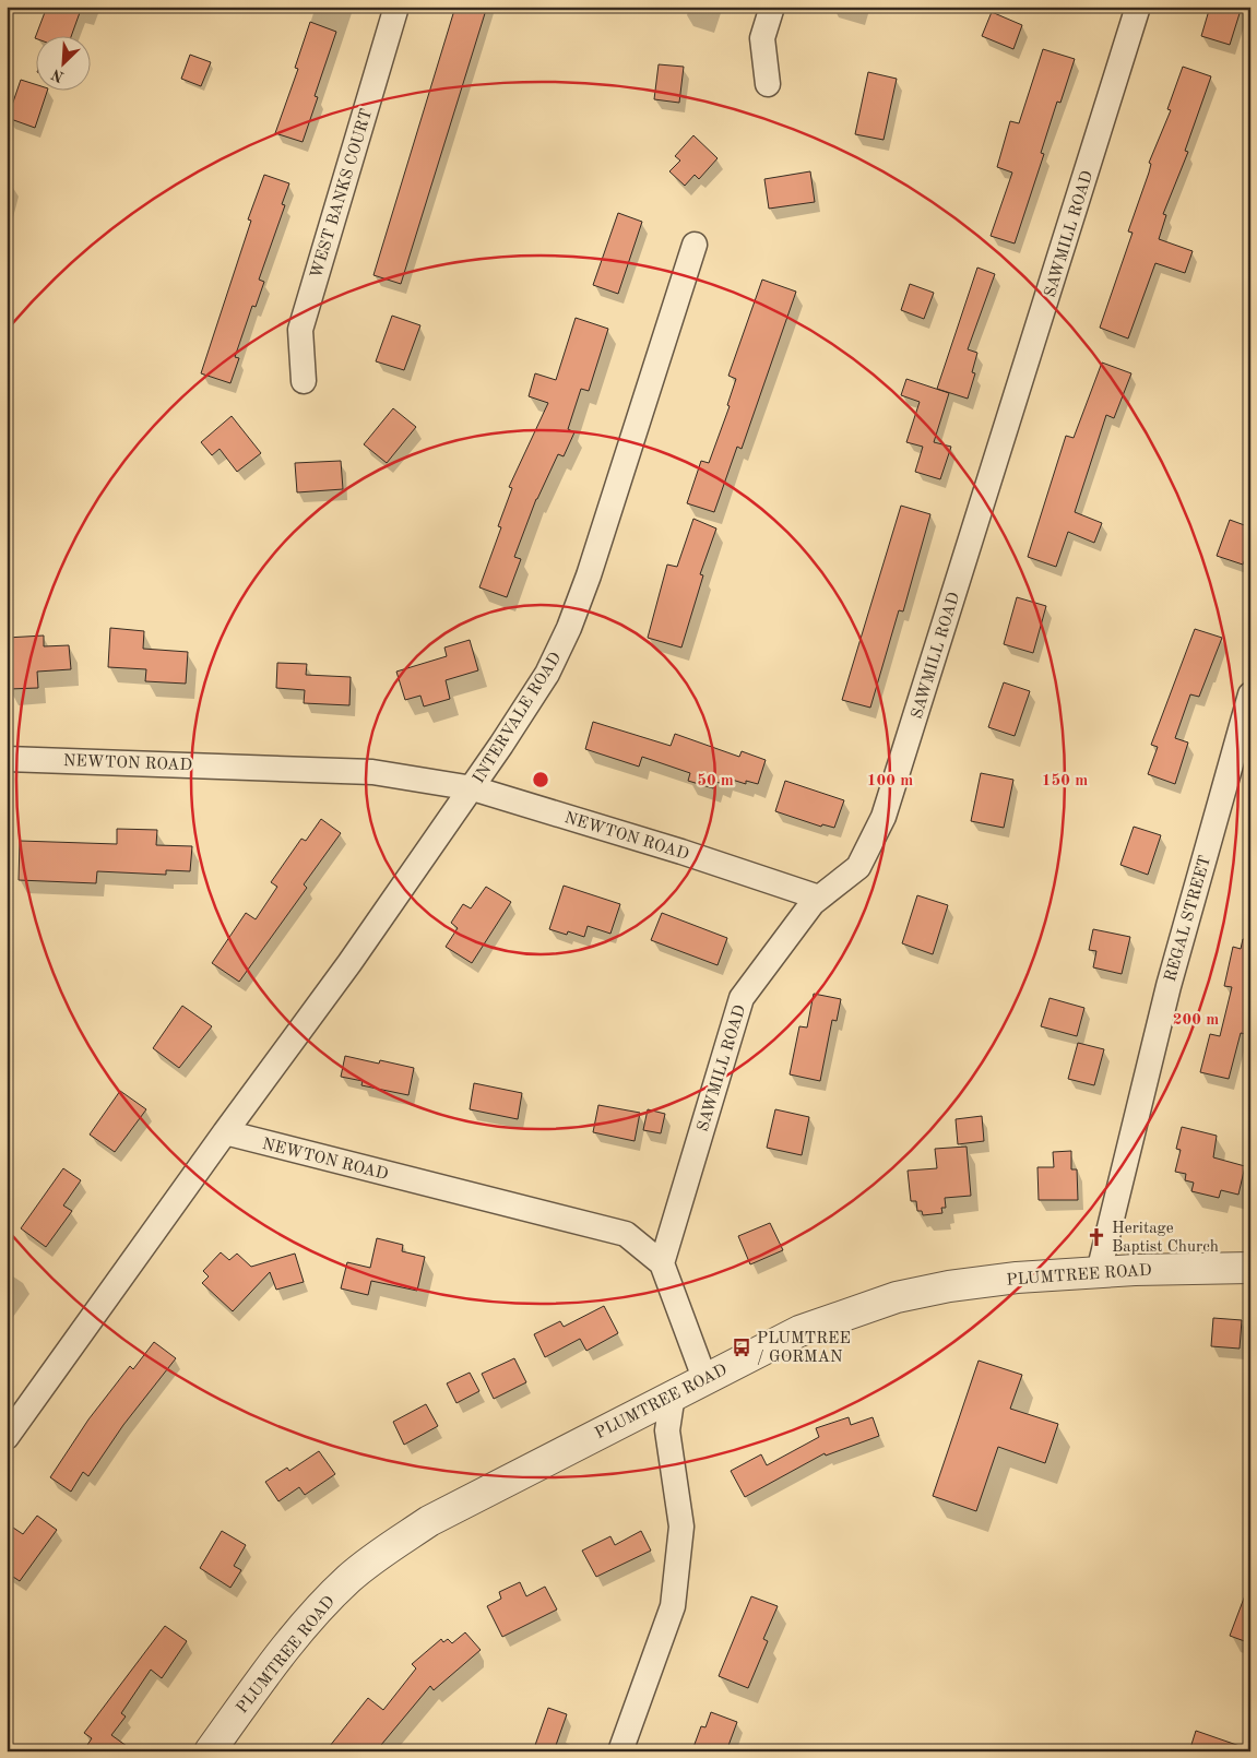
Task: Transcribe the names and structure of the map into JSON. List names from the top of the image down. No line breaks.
{"streets":{"street":["WEST BANKS COURT","SAWMILL ROAD","INTERVALE ROAD","NEWTON ROAD","REGAL STREET","PLUMTREE ROAD"]},"crossings":[["SAWMILL ROAD","NEWTON ROAD"],["INTERVALE ROAD","NEWTON ROAD"],["REGAL STREET","PLUMTREE ROAD"]],"places":{"church":["Heritage Baptist Church"],"bus stop":["PLUMTREE / GORMAN"]},"north":"bottom left","rings":["50 m","100 m","150 m","200 m"]}
